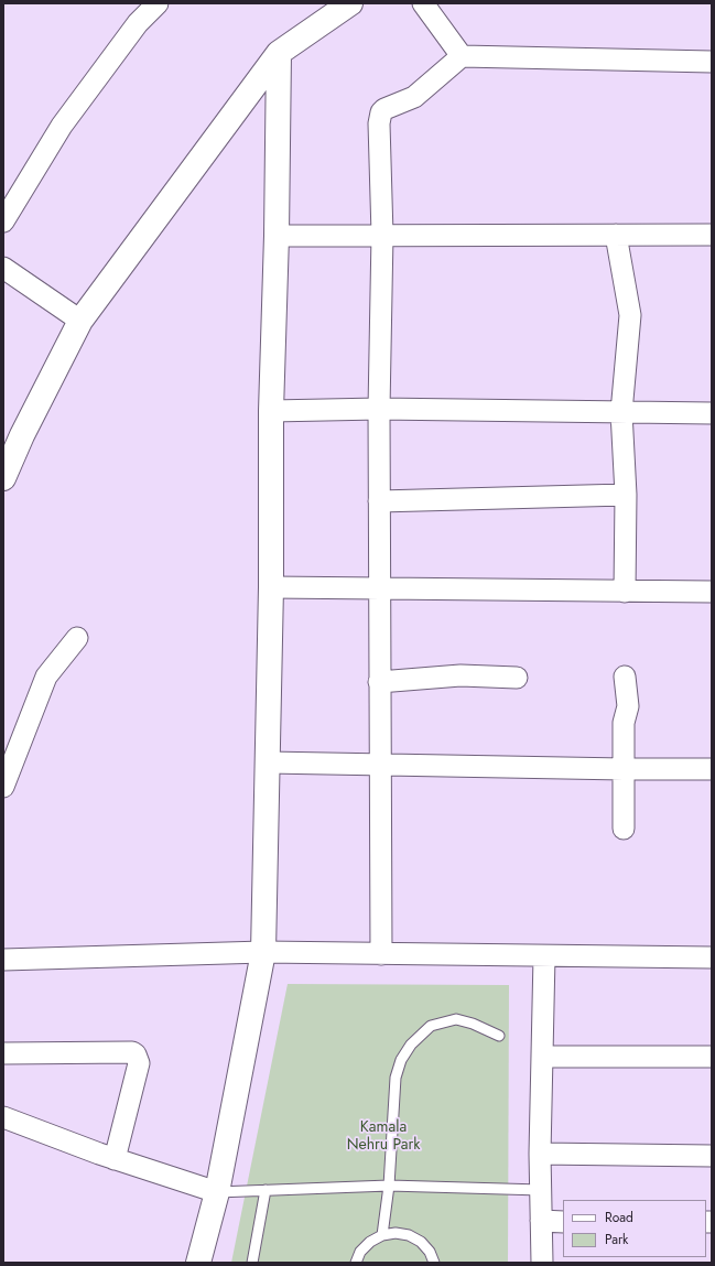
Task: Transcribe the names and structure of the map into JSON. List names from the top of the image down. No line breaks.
{"parks":["Kamala Nehru Park"],"legend":["Road","Park"]}
